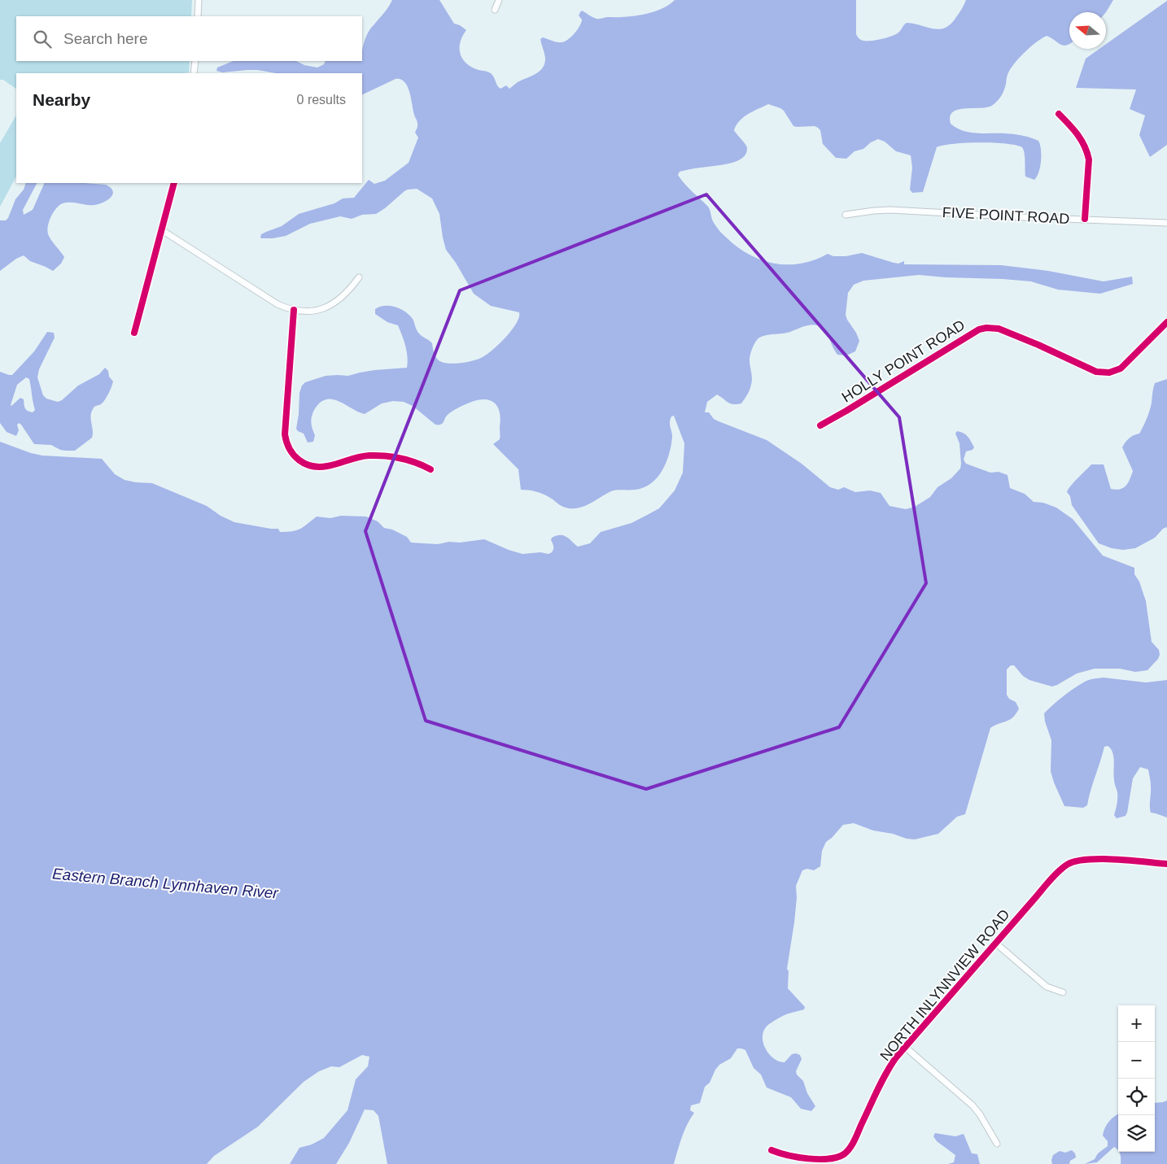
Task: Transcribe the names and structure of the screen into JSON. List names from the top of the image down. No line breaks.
{"streets":{"street":["FIVE POINT ROAD","HOLLY POINT ROAD","NORTH INLYNNVIEW ROAD"]},"water":["Eastern Branch Lynnhaven River"],"north":"left","page":{"search":"Search here","heading":["Nearby","0 results"],"map_buttons":["+","−"]}}
